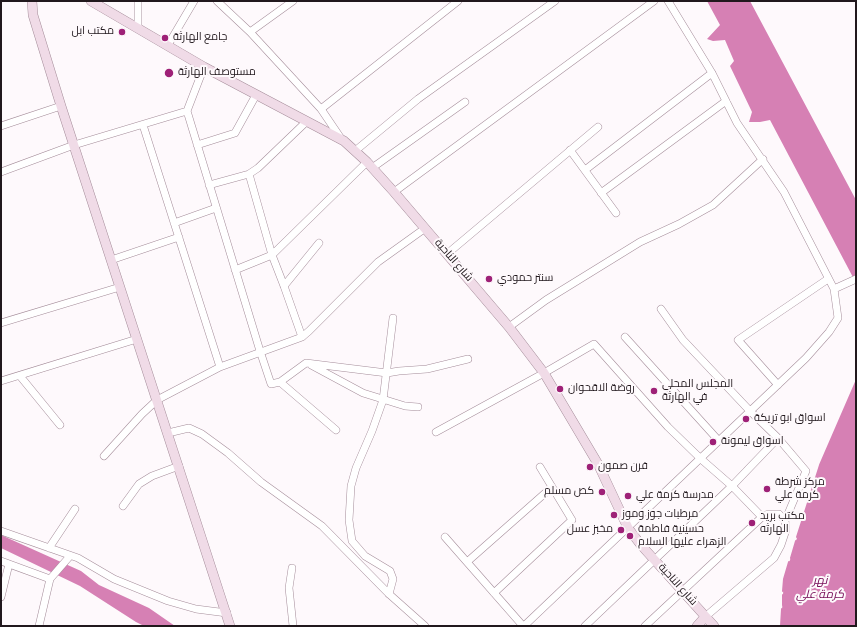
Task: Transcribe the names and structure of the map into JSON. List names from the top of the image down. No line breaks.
{"streets":{"main road":["شارع الناحية"]},"water":["نهر كرمة علي"],"places":["مكتب ابل","جامع الهارثة","مستوصف الهارثة","سنتر حمودي","روضة الاقحوان","المجلس المحلي في الهارثة","اسواق ابو تريكة","اسواق ليمونة","فرن صمون","مركز شرطة كرمة علي","كص مسلم","مدرسة كرمة علي","مرطبات جوز وموز","مكتب بريد الهارثه","مخبز عسل","حسينية فاطمة الزهراء عليها السلام"]}
